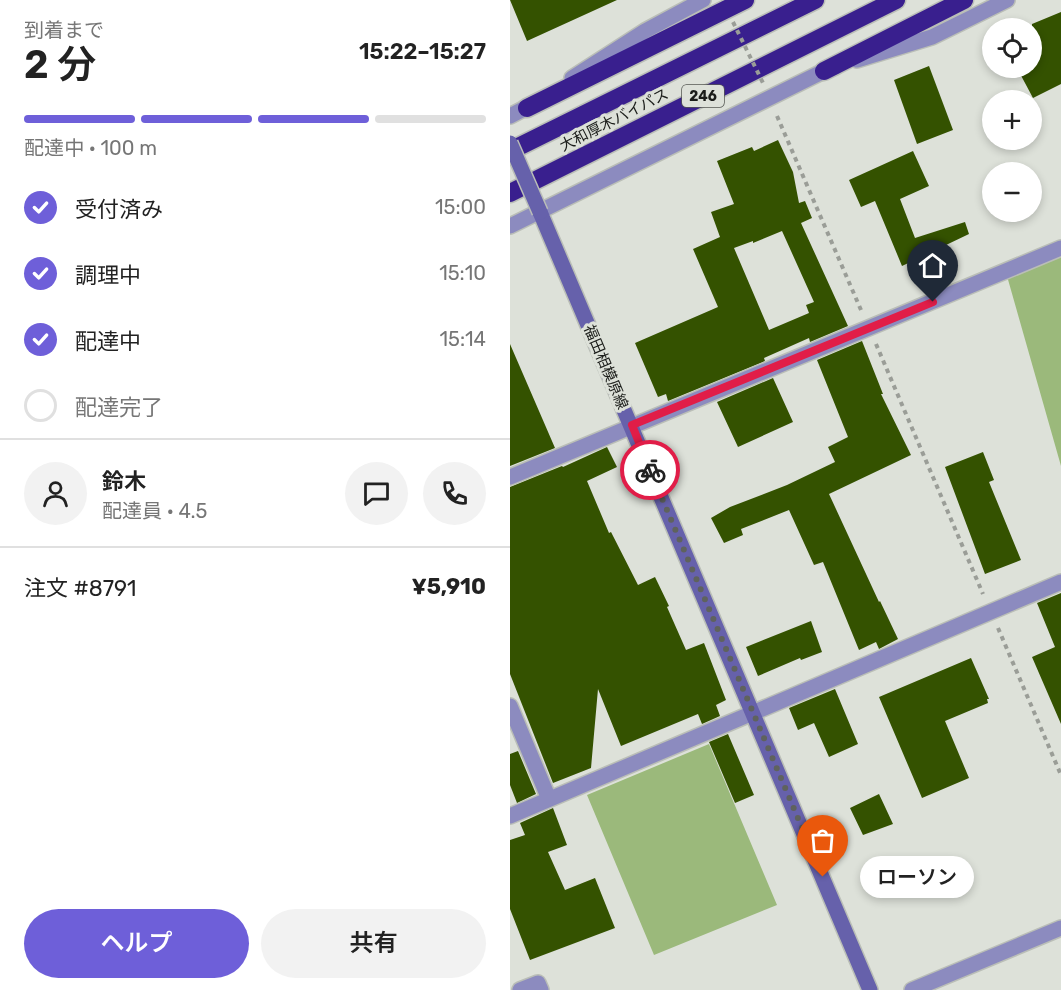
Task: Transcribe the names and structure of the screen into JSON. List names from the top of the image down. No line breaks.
{"streets":{"highway":["246","大和厚木バイパス"],"street":["福田相模原線"]},"places":["ローソン"],"page":{"heading":["2 分","到着まで","15:22–15:27"],"panel":["鈴木","配達員 · 4.5","注文 #8791","¥5,910"],"map_buttons":["+","−"],"bar":"配達中 · 100 m","list":[["受付済み","15:00"],["調理中","15:10"],["配達中","15:14"],"配達完了"],"bubble":"ローソン","buttons":["ヘルプ","共有"]}}
